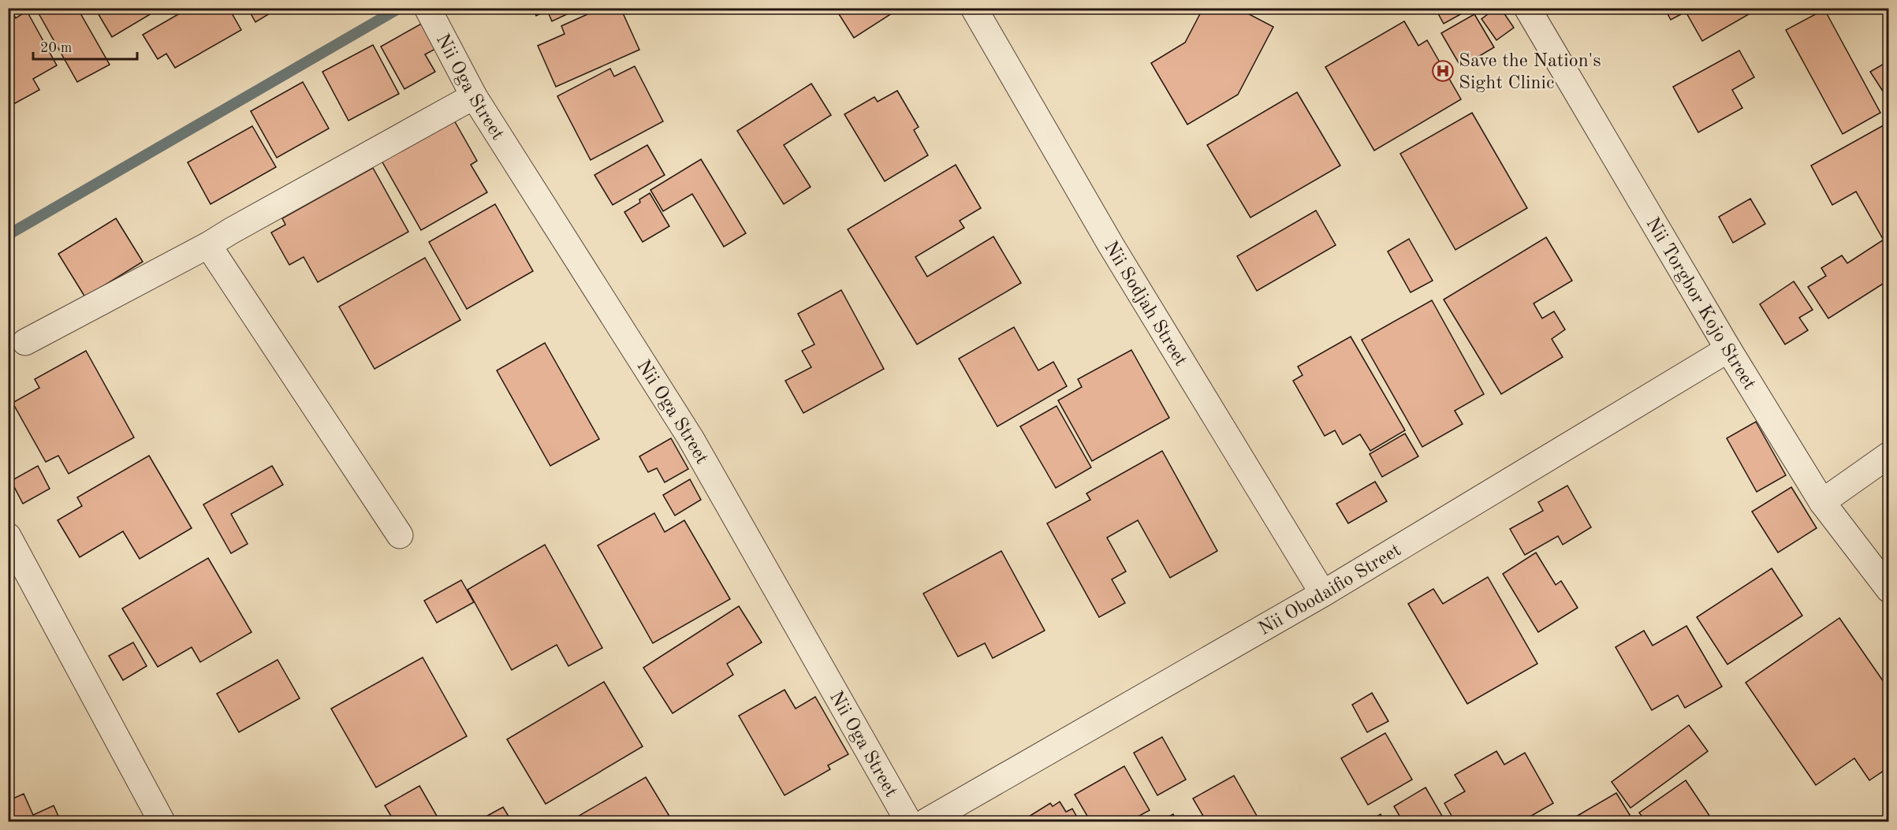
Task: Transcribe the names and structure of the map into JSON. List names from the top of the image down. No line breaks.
{"streets":{"street":["Nii Oga Street","Nii Sodjah Street","Nii Torgbor Kojo Street","Nii Obodaifio Street"]},"crossings":[["Nii Sodjah Street","Nii Obodaifio Street"],["Nii Torgbor Kojo Street","Nii Obodaifio Street"]],"places":{"hospital":["Save the Nation's Sight Clinic"]},"scale_bar":"20 m"}
